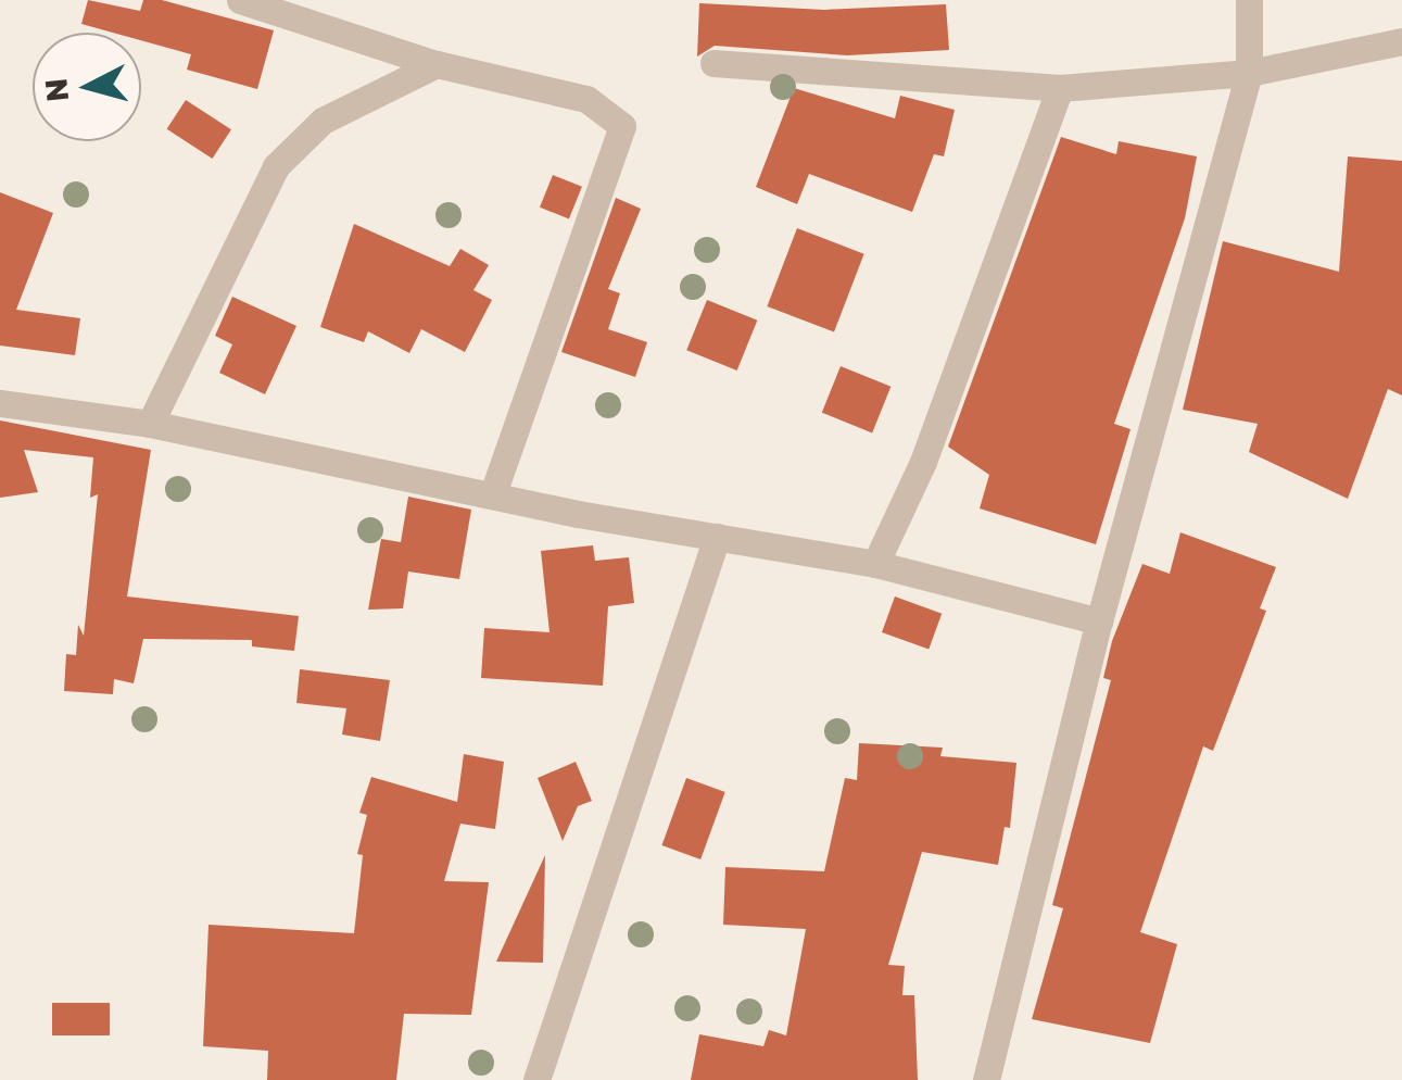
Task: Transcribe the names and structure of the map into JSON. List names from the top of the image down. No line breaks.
{"north":"left"}
